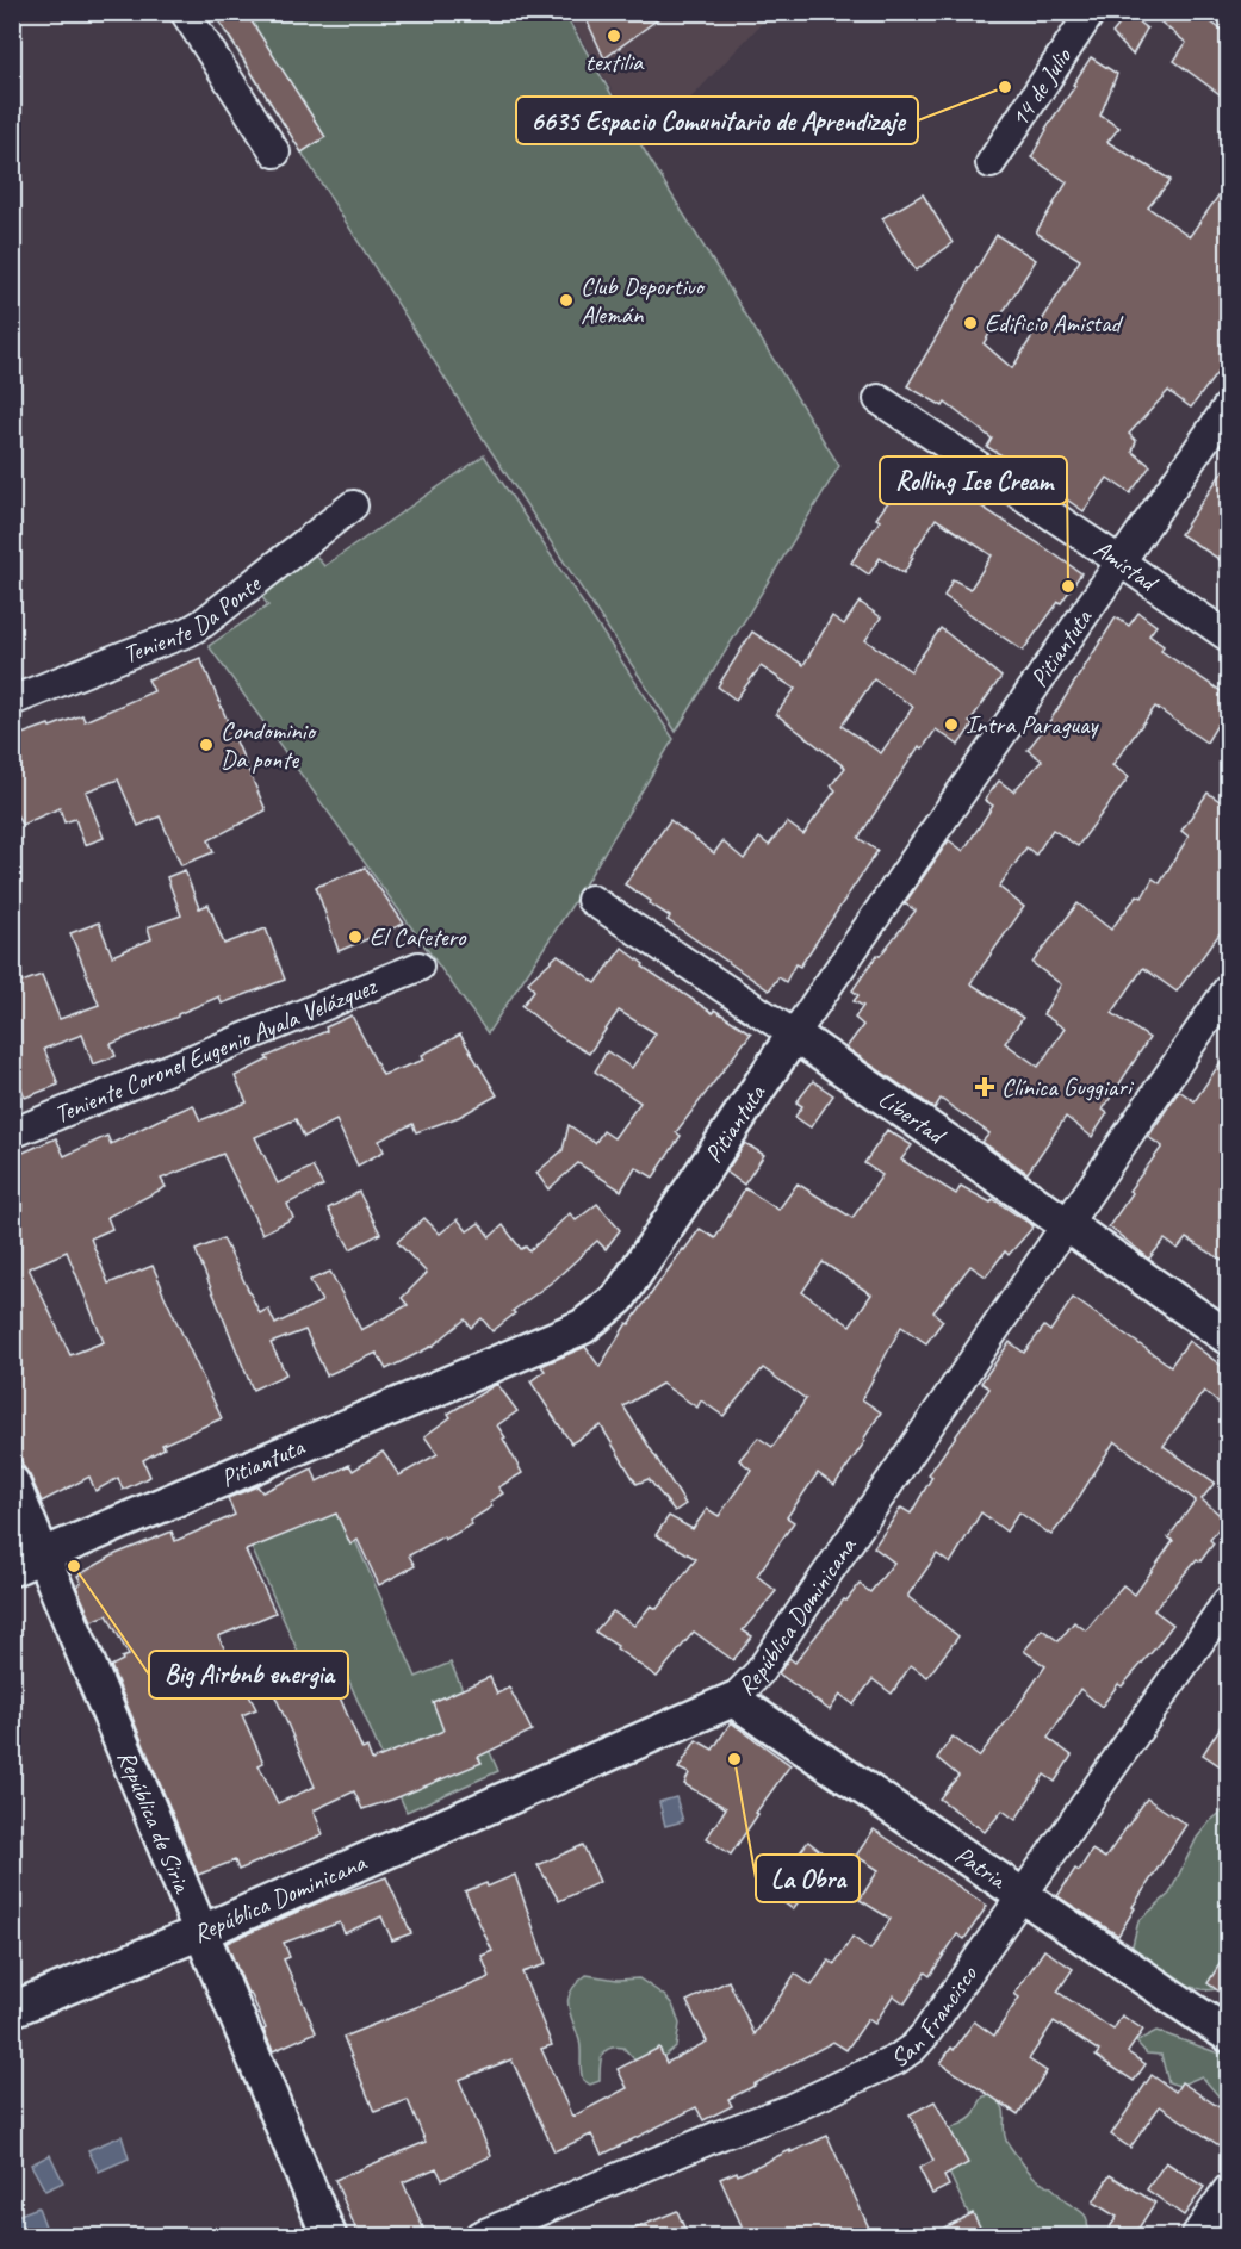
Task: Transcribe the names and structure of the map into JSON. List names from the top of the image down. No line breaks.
{"streets":{"street":["14 de Julio","Amistad","Teniente Da Ponte","Pitiantuta","Teniente Coronel Eugenio Ayala Velázquez","Libertad","República Dominicana","República de Siria","Patria","San Francisco"]},"crossings":[["Amistad","Pitiantuta"],["Pitiantuta","Libertad"],["Pitiantuta","República de Siria"],["Libertad","República Dominicana"],["República Dominicana","República de Siria"],["República Dominicana","Patria"],["Patria","San Francisco"]],"places":{"other":["textilia","6635 Espacio Comunitario de Aprendizaje","Club Deportivo Alemán","Edificio Amistad","Rolling Ice Cream","Intra Paraguay","Condominio Da ponte","El Cafetero","Big Airbnb energia","La Obra"],"health":["Clínica Guggiari"]}}
